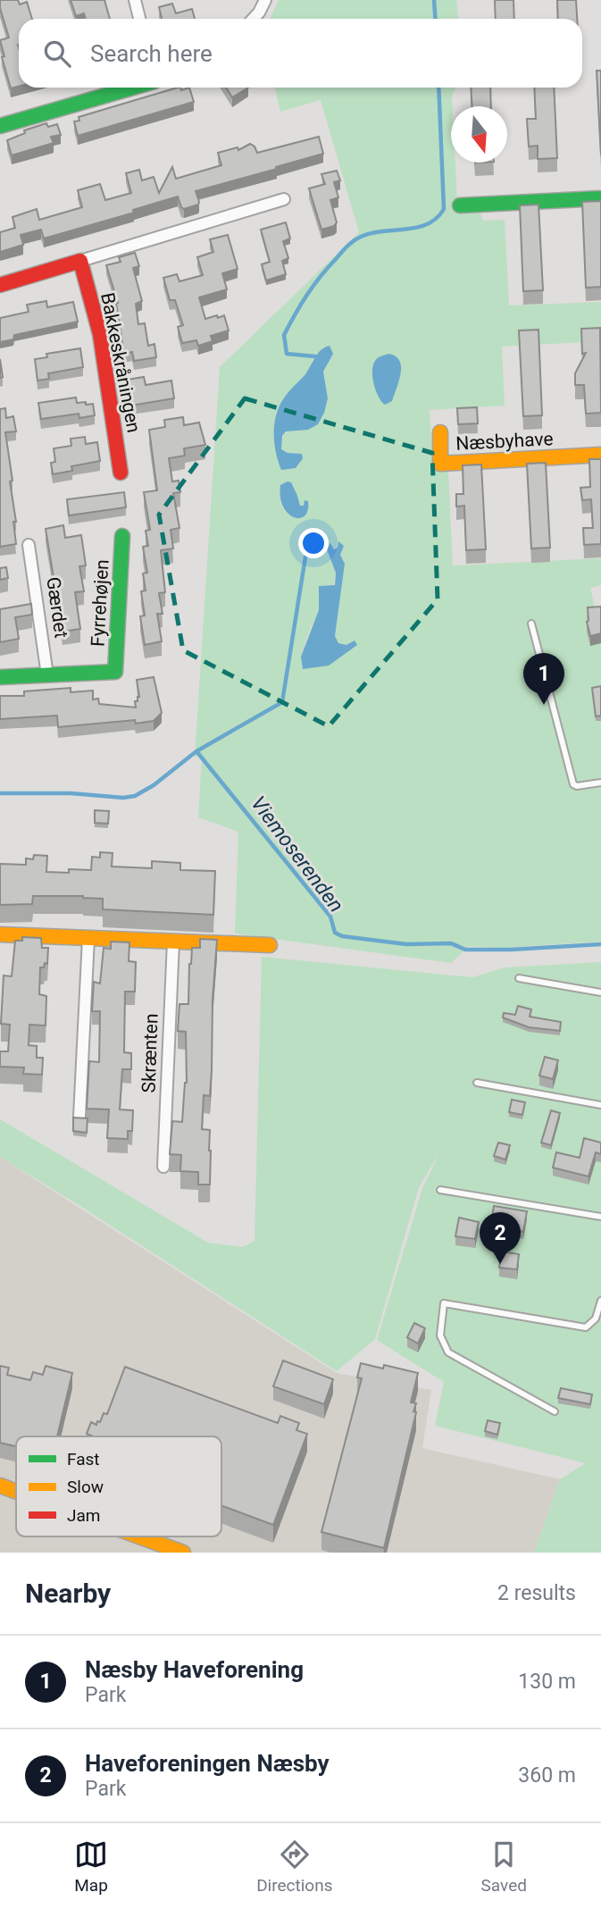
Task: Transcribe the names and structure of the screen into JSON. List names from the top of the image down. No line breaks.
{"streets":{"street":["Bakkeskråningen","Næsbyhave","Fyrrehøjen","Gærdet","Skrænten"]},"crossings":[["Fyrrehøjen","Gærdet"]],"water":["Viemoserenden"],"legend":["Fast","Slow","Jam"],"north":"bottom","page":{"search":"Search here","pins":["1","2"],"heading":["Nearby","2 results"],"list":[{"mark":"1","name":"Næsby Haveforening","note":"Park","value":"130 m"},{"mark":"2","name":"Haveforeningen Næsby","note":"Park","value":"360 m"}],"nav":["Map","Directions","Saved"]}}
